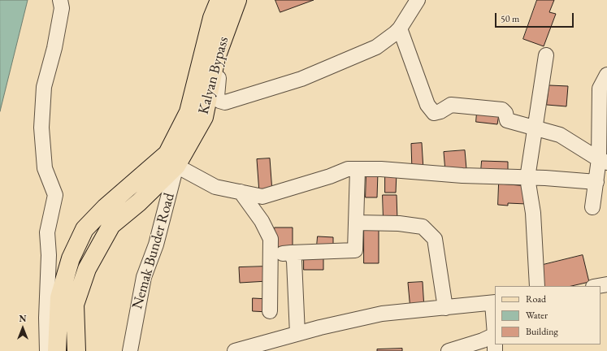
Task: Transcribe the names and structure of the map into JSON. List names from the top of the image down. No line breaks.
{"streets":{"main road":["Kalyan Bypass"],"street":["Nemak Bunder Road"]},"crossings":[["Kalyan Bypass","Nemak Bunder Road"]],"legend":["Road","Water","Building"],"scale_bar":"50 m","north":"top"}
